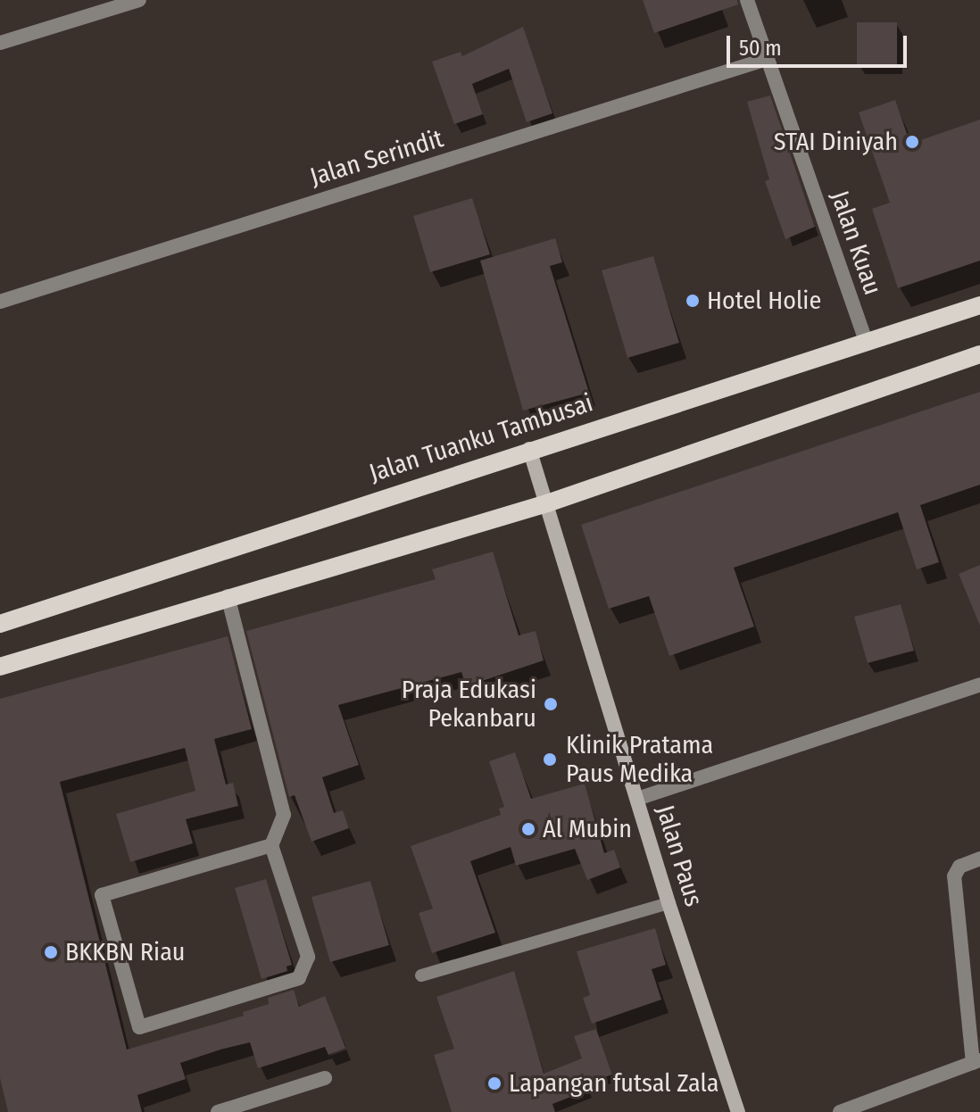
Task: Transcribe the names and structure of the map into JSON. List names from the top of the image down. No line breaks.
{"streets":{"main road":["Jalan Tuanku Tambusai","Jalan Paus"],"street":["Jalan Serindit","Jalan Kuau"]},"crossings":[["Jalan Serindit","Jalan Kuau"],["Jalan Kuau","Jalan Tuanku Tambusai"],["Jalan Tuanku Tambusai","Jalan Paus"]],"places":["STAI Diniyah","Hotel Holie","Praja Edukasi Pekanbaru","Klinik Pratama Paus Medika","Al Mubin","BKKBN Riau","Lapangan futsal Zala"],"scale_bar":"50 m"}
